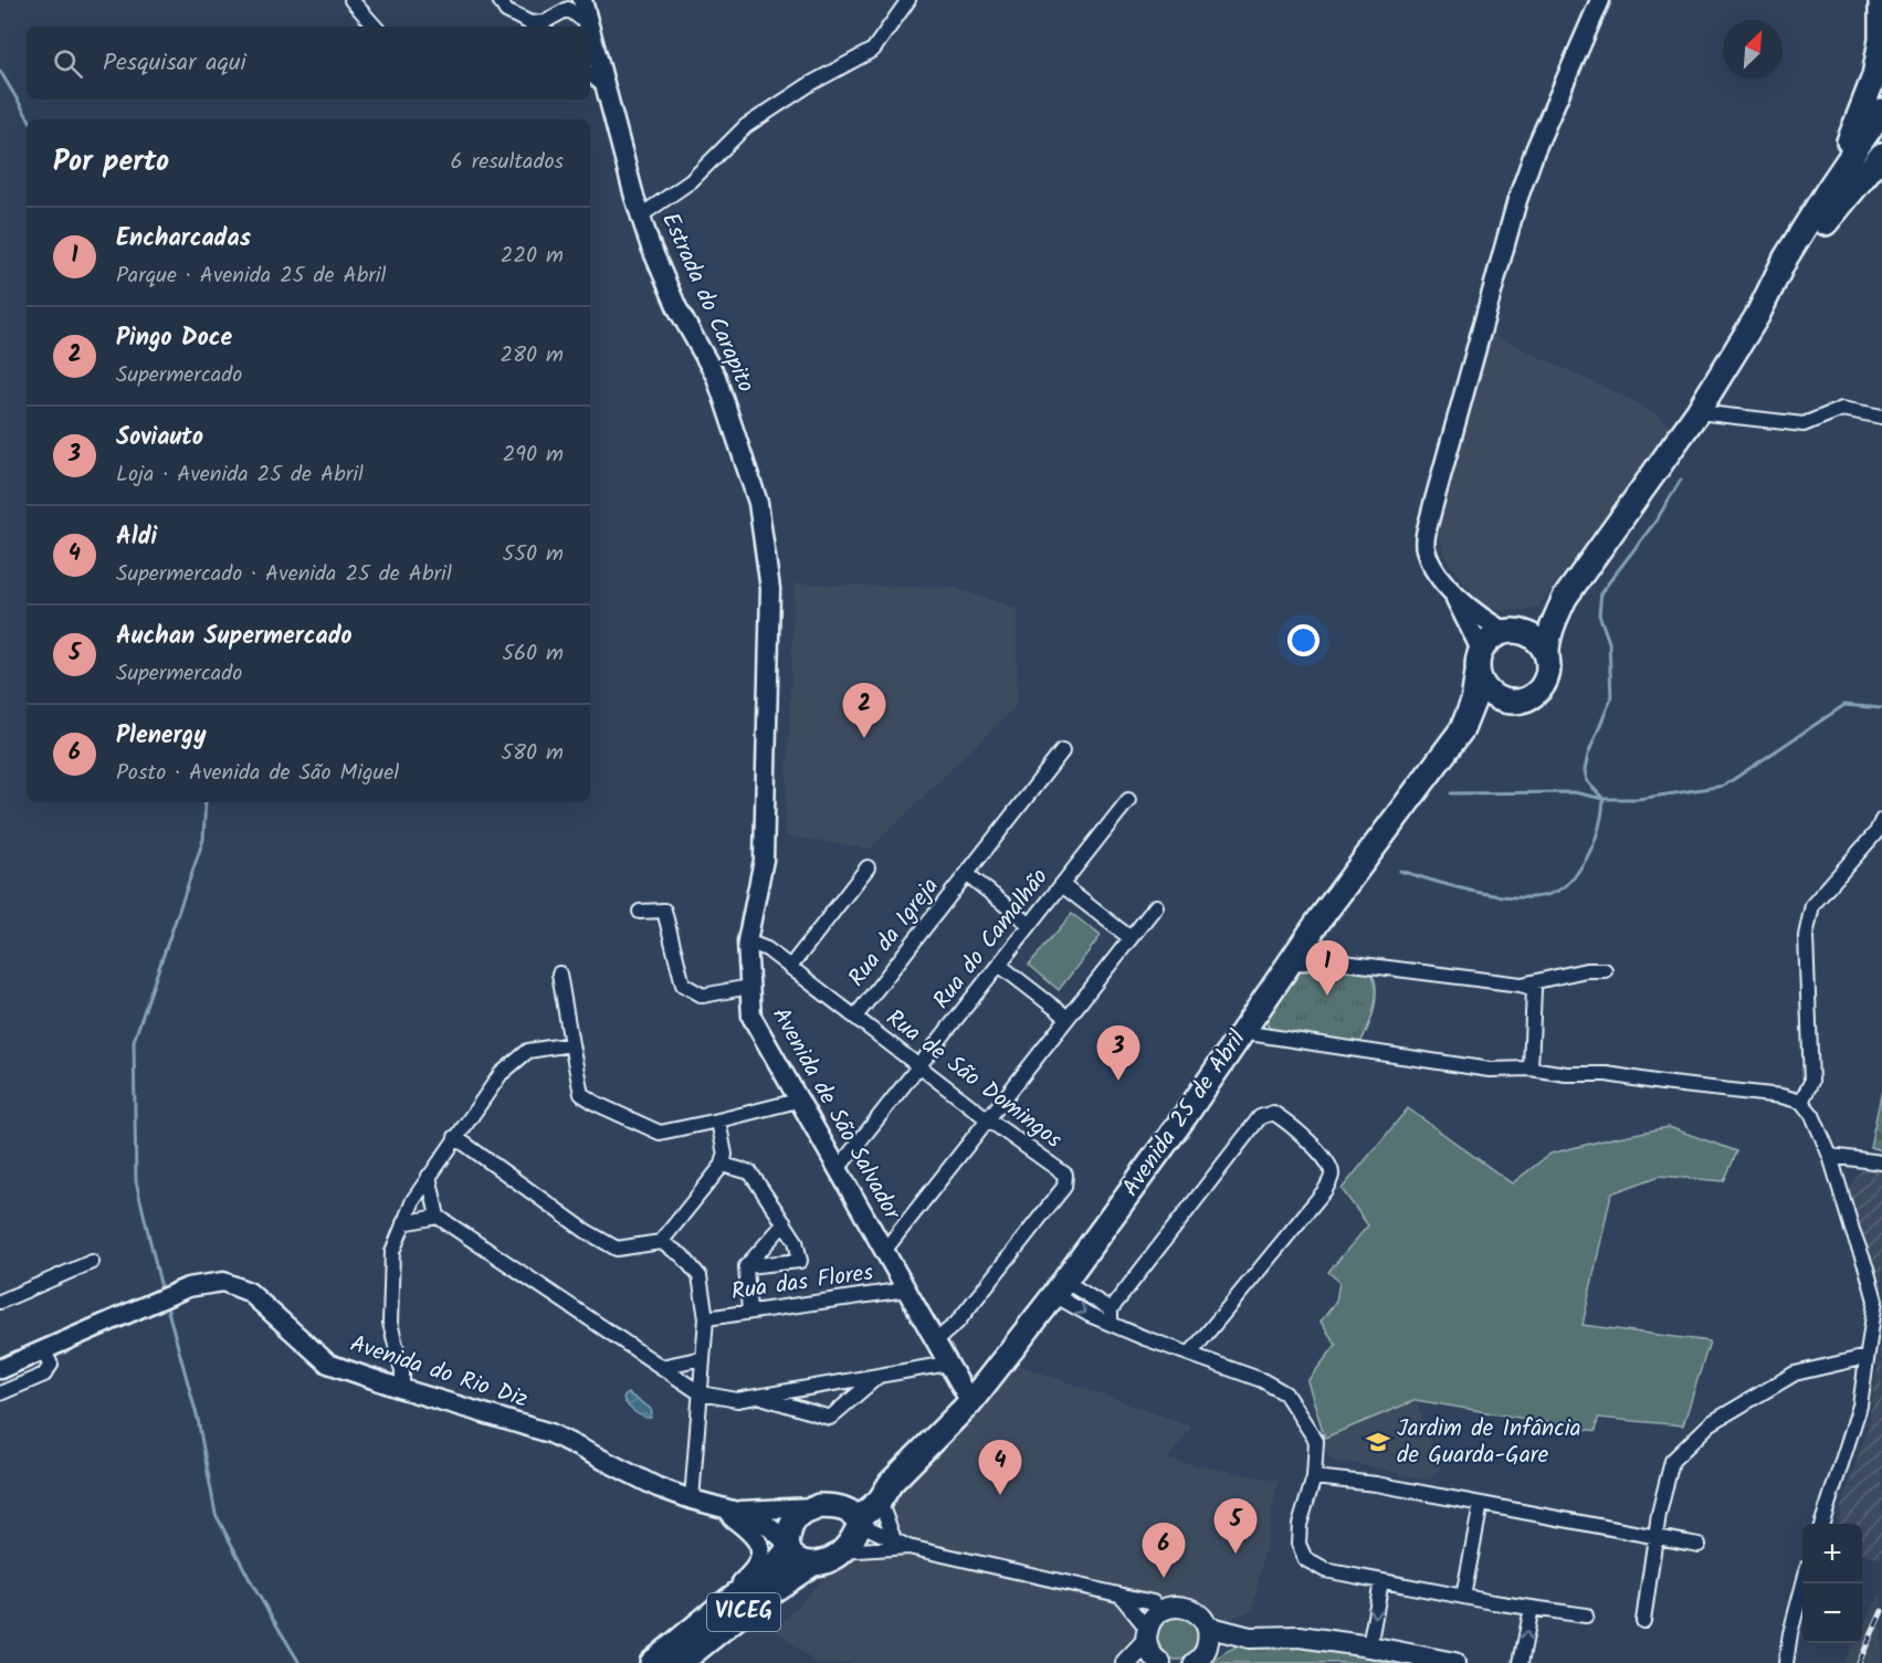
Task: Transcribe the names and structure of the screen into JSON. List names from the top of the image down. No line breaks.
{"streets":{"highway":["Avenida 25 de Abril","VICEG"],"main road":["Estrada do Carapito","Avenida de São Salvador","Avenida do Rio Diz"],"street":["Rua da Igreja","Rua do Camalhão","Rua de São Domingos","Rua das Flores"]},"crossings":[["Estrada do Carapito","Avenida de São Salvador"],["Rua da Igreja","Rua do Camalhão"],["Rua da Igreja","Rua de São Domingos"],["Rua do Camalhão","Rua de São Domingos"],["Rua do Camalhão","Avenida de São Salvador"],["Rua de São Domingos","Avenida de São Salvador"],["Avenida de São Salvador","Avenida 25 de Abril"],["Avenida de São Salvador","Rua das Flores"],["Avenida 25 de Abril","Avenida do Rio Diz"],["Avenida 25 de Abril","VICEG"],["Avenida do Rio Diz","VICEG"]],"places":{"school or university":["Jardim de Infância de Guarda-Gare"]},"north":"top right","page":{"search":"Pesquisar aqui","heading":["Por perto","6 resultados"],"list":[{"mark":"1","name":"Encharcadas","note":"Parque · Avenida 25 de Abril","value":"220 m"},{"mark":"2","name":"Pingo Doce","note":"Supermercado","value":"280 m"},{"mark":"3","name":"Soviauto","note":"Loja · Avenida 25 de Abril","value":"290 m"},{"mark":"4","name":"Aldi","note":"Supermercado · Avenida 25 de Abril","value":"550 m"},{"mark":"5","name":"Auchan Supermercado","note":"Supermercado","value":"560 m"},{"mark":"6","name":"Plenergy","note":"Posto · Avenida de São Miguel","value":"580 m"}],"pins":["2","1","3","4","5","6"],"map_buttons":["+","−"]}}
